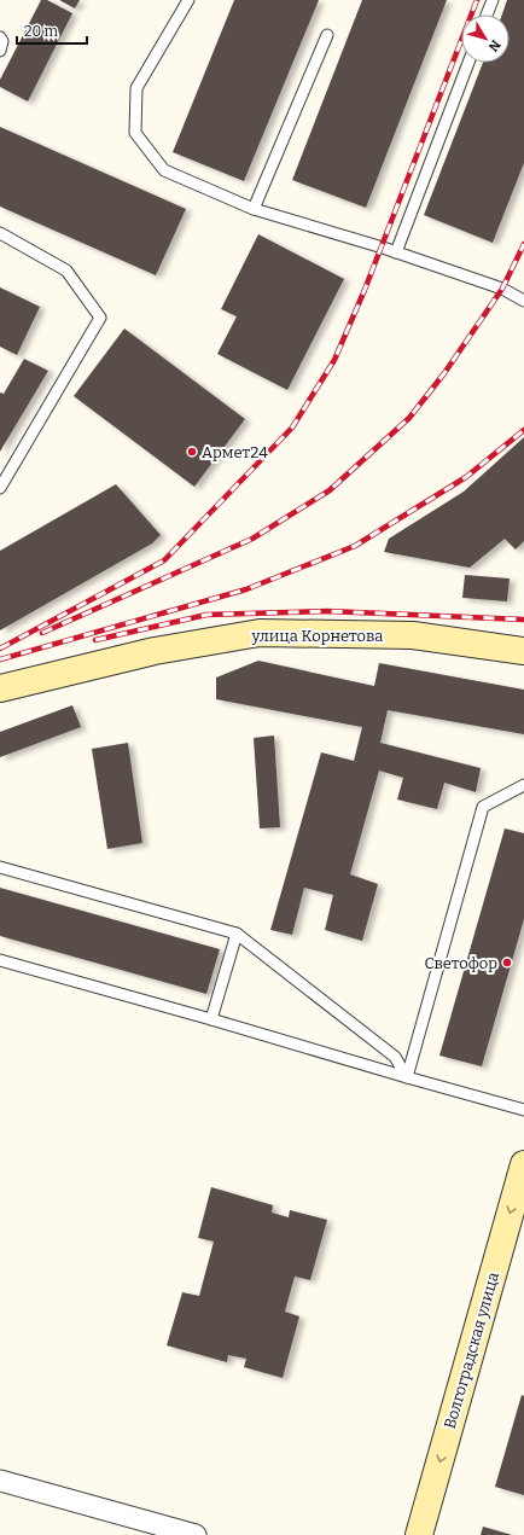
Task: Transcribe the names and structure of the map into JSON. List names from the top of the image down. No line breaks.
{"streets":{"main road":["улица Корнетова","Волгоградская улица"]},"one_way":["Волгоградская улица"],"places":["Армет24","Светофор"],"scale_bar":"20 m","north":"bottom right"}
